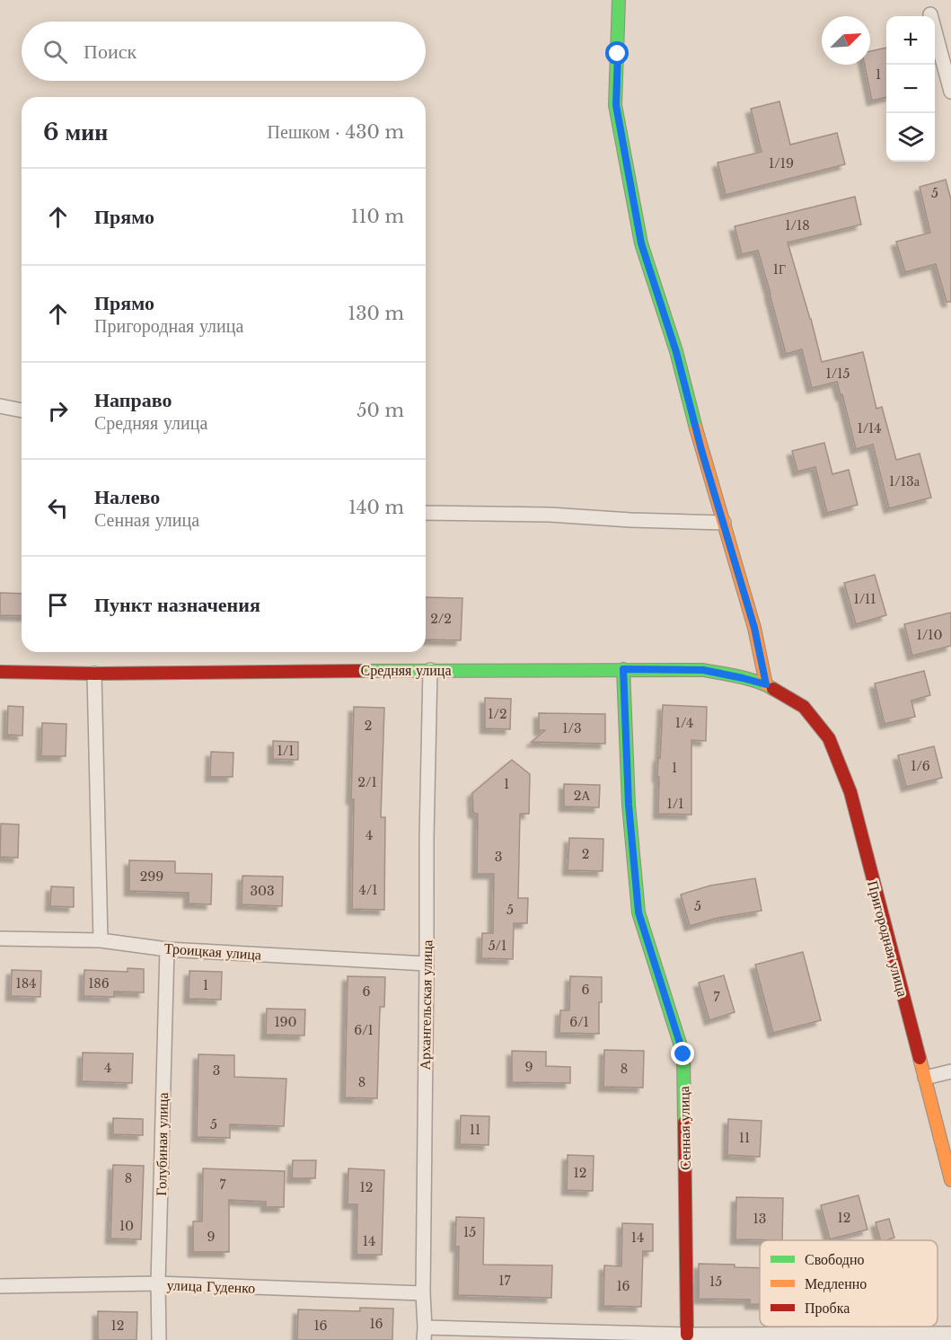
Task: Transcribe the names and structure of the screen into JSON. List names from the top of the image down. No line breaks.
{"streets":{"street":["Средняя улица","Пригородная улица","Троицкая улица","Архангельская улица","Сенная улица","Голубиная улица","улица Гуденко"]},"crossings":[["Средняя улица","Пригородная улица"],["Средняя улица","Архангельская улица"],["Средняя улица","Сенная улица"],["Троицкая улица","Архангельская улица"],["Троицкая улица","Голубиная улица"],["Архангельская улица","улица Гуденко"],["Голубиная улица","улица Гуденко"]],"house_numbers":["1","1/19","5","1/18","1Г","1/15","1/14","1/13а","1/11","2/2","1/10","1/2","1/4","2","1/3","1/1","1/6","1","2/1","1","2А","1/1","4","2","3","299","4/1","303","5","5","5/1","184","186","1","6","6","7","190","6/1","6/1","9","4","8","3","8","5","11","11","12","8","7","12","12","13","10","15","9","14","14","17","15","16","16","12","16"],"legend":["Свободно","Медленно","Пробка"],"north":"top right","page":{"map_buttons":["+","−"],"search":"Поиск","heading":["6 мин","Пешком · 430 m"],"list":[["Прямо","110 m"],["Прямо","Пригородная улица","130 m"],["Направо","Средняя улица","50 m"],["Налево","Сенная улица","140 m"],"Пункт назначения"]}}
